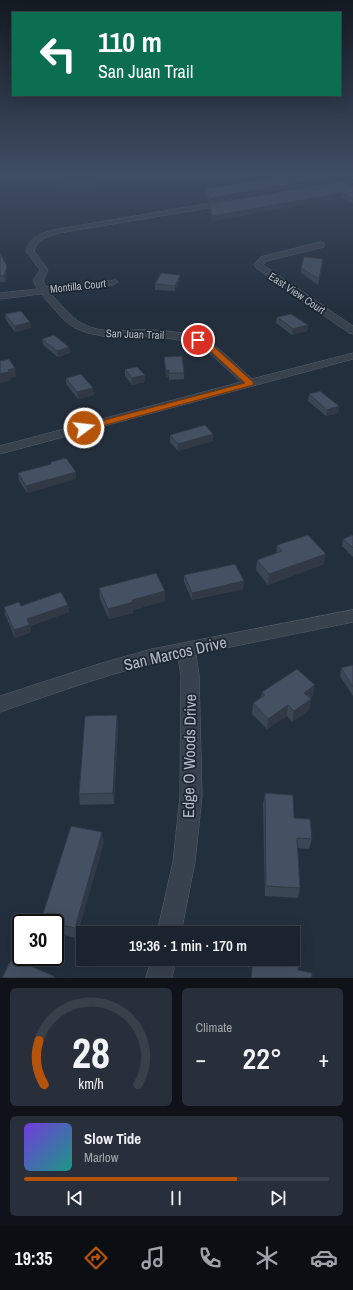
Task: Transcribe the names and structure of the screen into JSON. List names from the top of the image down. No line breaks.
{"streets":{"street":["Montilla Court","East View Court","San Juan Trail","San Marcos Drive","Edge O Woods Drive"]},"crossings":[["Montilla Court","San Juan Trail"],["San Marcos Drive","Edge O Woods Drive"]],"page":{"turn":["110 m","San Juan Trail"],"limit":"30","trip":"19:36 · 1 min · 170 m","tile":"Climate","heat":["−","22°","+"],"song":["Slow Tide","Marlow"],"tabs":"19:35","gauge":["28","km/h"]}}
